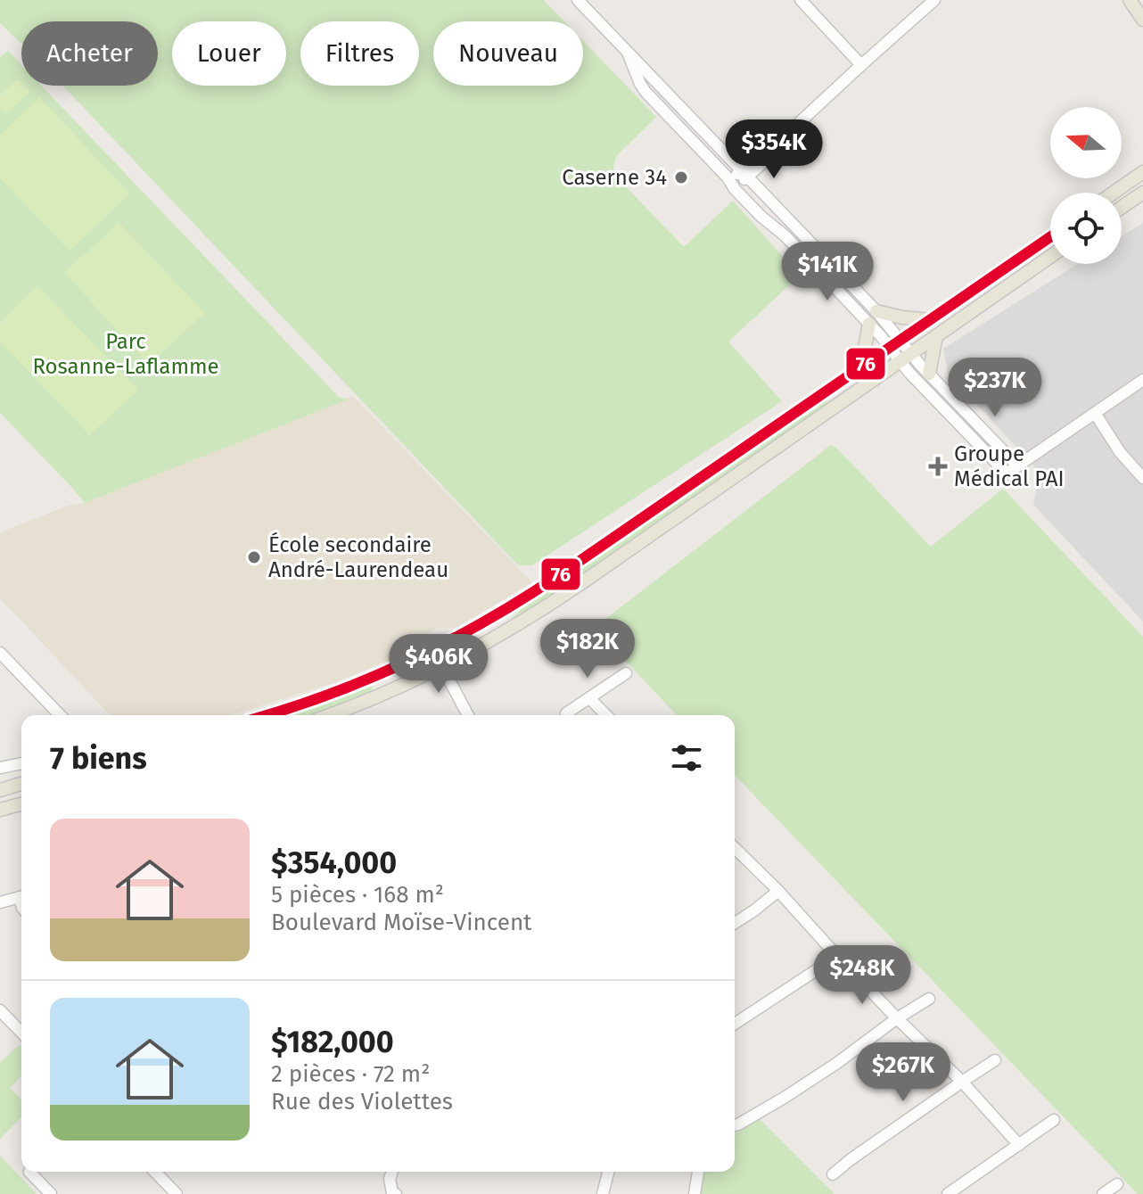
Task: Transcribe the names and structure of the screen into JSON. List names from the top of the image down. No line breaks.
{"parks":["Parc Rosanne-Laflamme"],"places":{"other":["Caserne 34","École secondaire André-Laurendeau"],"health":["Groupe Médical PAI"]},"lines":["transit line 76"],"north":"left","page":{"chip":["Acheter","Louer","Filtres","Nouveau"],"price":["$354K","$141K","$237K","$182K","$406K","$248K","$267K"],"heading":"7 biens","list":[{"name":"$354,000","note":"5 pièces · 168 m² · Boulevard Moïse-Vincent"},{"name":"$182,000","note":"2 pièces · 72 m² · Rue des Violettes"}]}}
